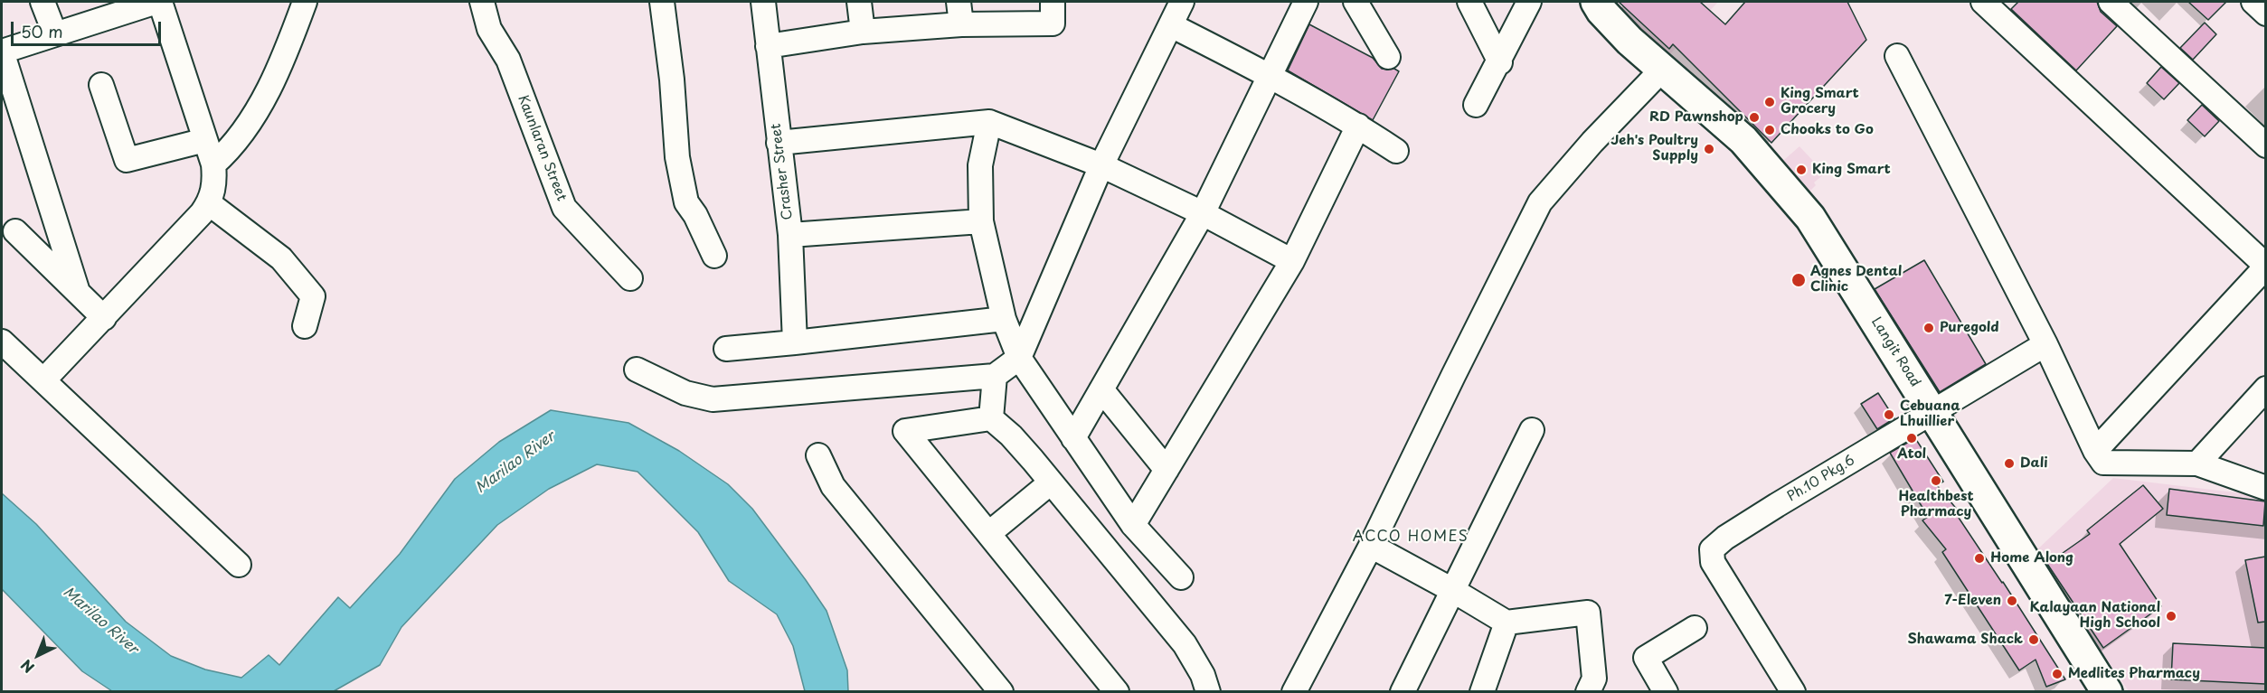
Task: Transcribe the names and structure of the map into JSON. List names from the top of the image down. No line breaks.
{"streets":{"main road":["Langit Road"],"street":["Kaunlaran Street","Crasher Street","Ph.10 Pkg.6"]},"crossings":[["Langit Road","Ph.10 Pkg.6"]],"districts":["ACCO HOMES"],"water":["Marilao River"],"places":["King Smart Grocery","RD Pawnshop","Chooks to Go","Jeh's Poultry Supply","King Smart","Agnes Dental Clinic","Puregold","Cebuana Lhuillier","Atol","Dali","Healthbest Pharmacy","Home Along","7-Eleven","Kalayaan National High School","Shawama Shack","Medlites Pharmacy"],"scale_bar":"50 m","north":"bottom left"}
